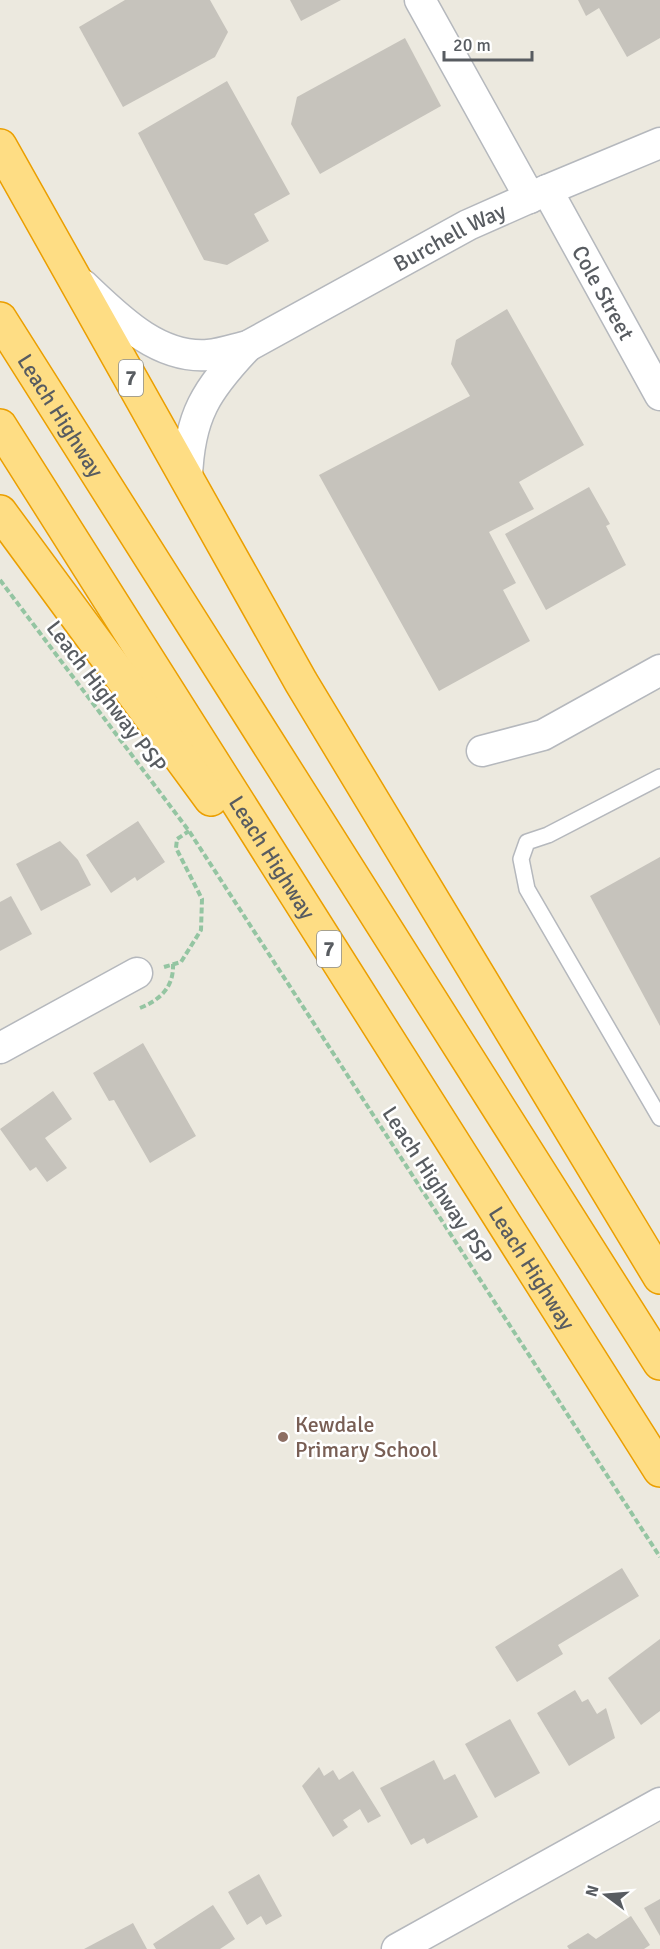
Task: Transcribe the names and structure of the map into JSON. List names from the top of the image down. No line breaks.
{"streets":{"highway":["7","Leach Highway"],"street":["Burchell Way","Cole Street"],"path":["Leach Highway PSP"]},"crossings":[["Burchell Way","Cole Street"],["Burchell Way","7"]],"places":["Kewdale Primary School"],"scale_bar":"20 m","north":"left"}
